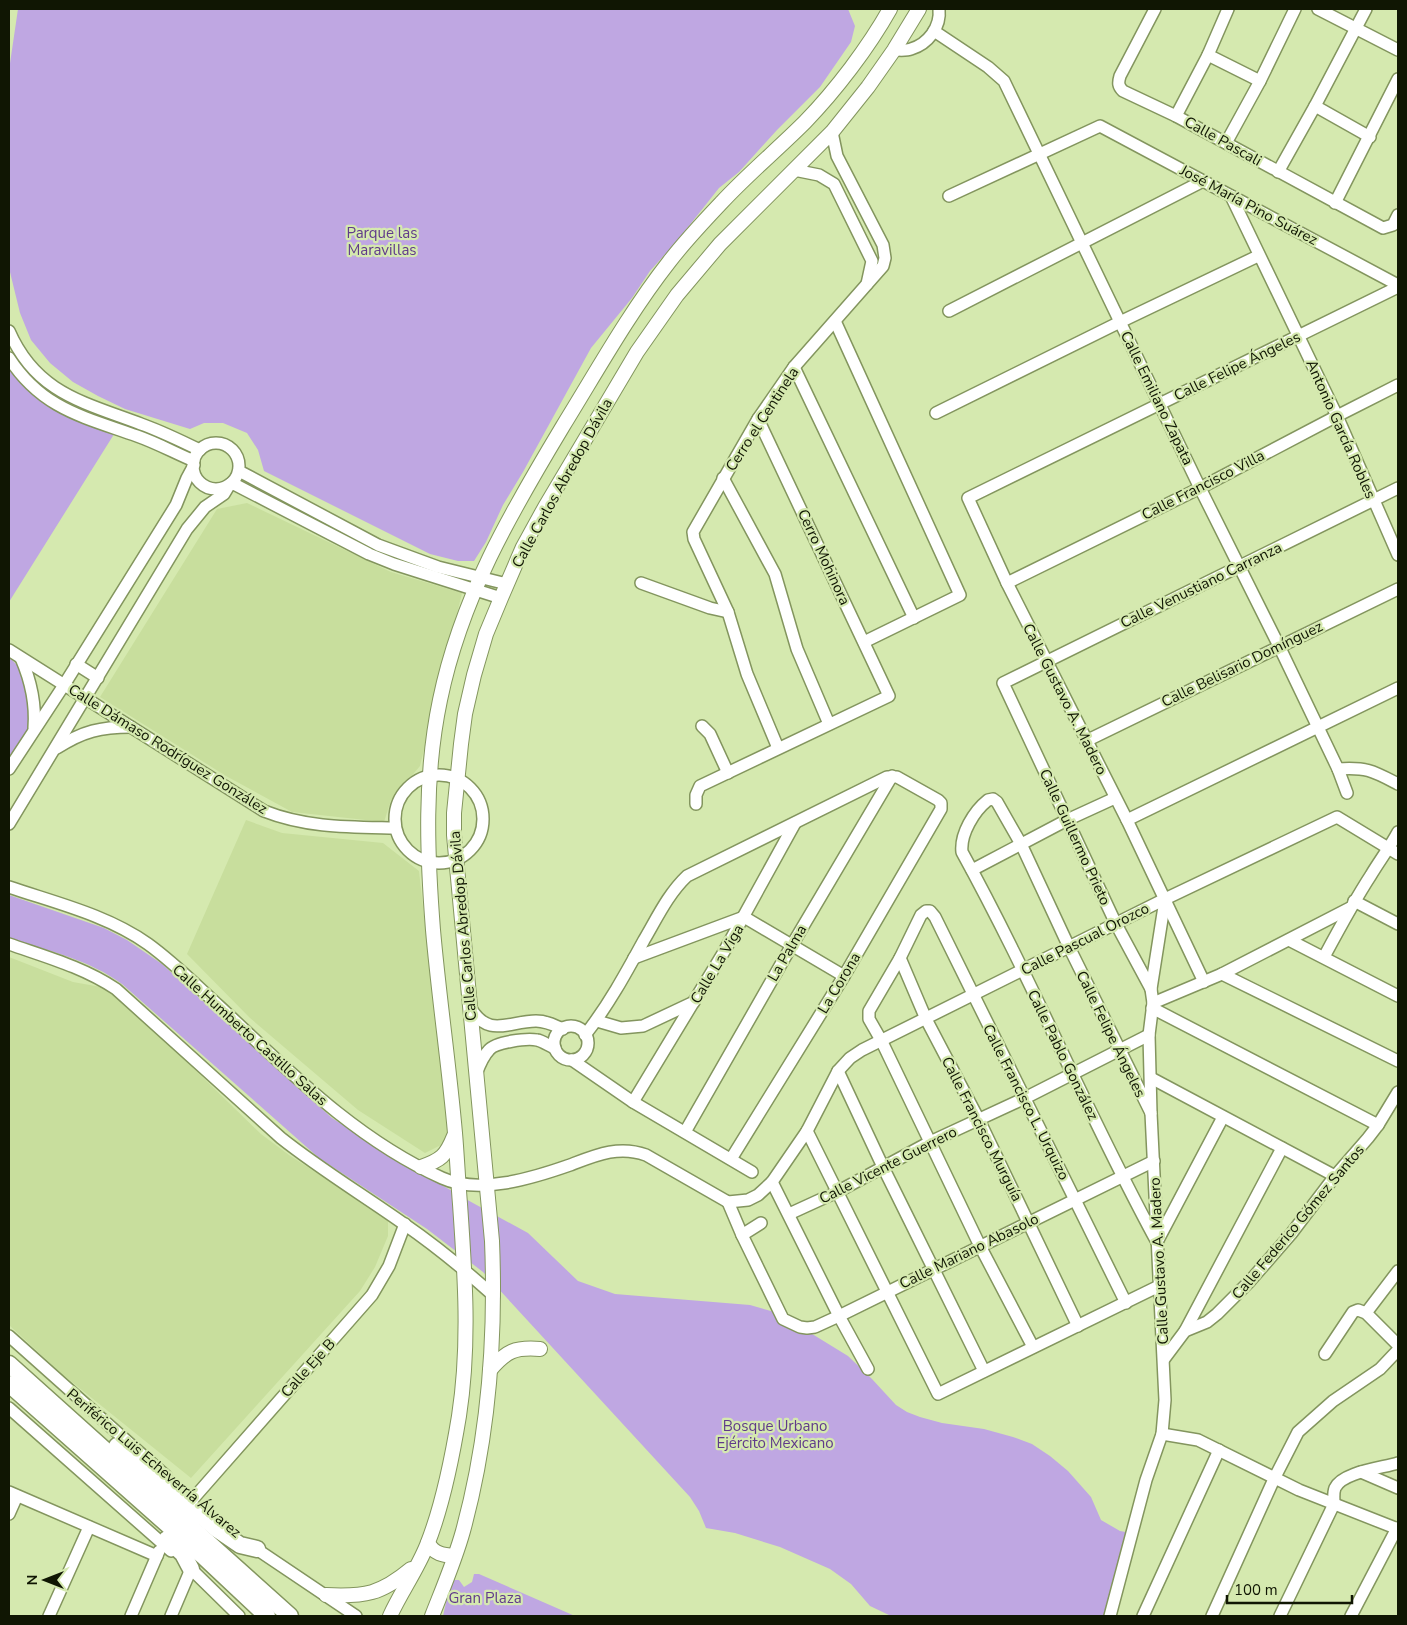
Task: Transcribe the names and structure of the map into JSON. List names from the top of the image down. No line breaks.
{"streets":{"highway":["Periférico Luis Echeverría Álvarez"],"main road":["Calle Carlos Abredop Dávila"],"street":["Calle Pascali","José María Pino Suárez","Calle Felipe Ángeles","Calle Emiliano Zapata","Cerro el Centinela","Antonio García Robles","Calle Francisco Villa","Cerro Mohinora","Calle Venustiano Carranza","Calle Belisario Domínguez","Calle Gustavo A. Madero","Calle Dámaso Rodríguez González","Calle Guillermo Prieto","Calle Pascual Orozco","La Palma","Calle La Viga","La Corona","Calle Humberto Castillo Salas","Calle Pablo González","Calle Francisco L. Urquizo","Calle Francisco Murguía","Calle Vicente Guerrero","Calle Federico Gómez Santos","Calle Mariano Abasolo","Calle Eje B"]},"crossings":[["José María Pino Suárez","Calle Felipe Ángeles"],["José María Pino Suárez","Calle Emiliano Zapata"],["José María Pino Suárez","Antonio García Robles"],["Calle Felipe Ángeles","Calle Emiliano Zapata"],["Calle Felipe Ángeles","Antonio García Robles"],["Calle Felipe Ángeles","Calle Gustavo A. Madero"],["Calle Felipe Ángeles","Calle Pascual Orozco"],["Calle Felipe Ángeles","Calle Pablo González"],["Calle Felipe Ángeles","Calle Vicente Guerrero"],["Calle Emiliano Zapata","Calle Francisco Villa"],["Calle Emiliano Zapata","Calle Venustiano Carranza"],["Calle Emiliano Zapata","Calle Belisario Domínguez"],["Cerro el Centinela","Cerro Mohinora"],["Antonio García Robles","Calle Francisco Villa"],["Antonio García Robles","Calle Venustiano Carranza"],["Calle Carlos Abredop Dávila","Calle Humberto Castillo Salas"],["Calle Francisco Villa","Calle Gustavo A. Madero"],["Calle Venustiano Carranza","Calle Gustavo A. Madero"],["Calle Venustiano Carranza","Calle Guillermo Prieto"],["Calle Belisario Domínguez","Calle Gustavo A. Madero"],["Calle Gustavo A. Madero","Calle Guillermo Prieto"],["Calle Gustavo A. Madero","Calle Pascual Orozco"],["Calle Gustavo A. Madero","Calle Pablo González"],["Calle Gustavo A. Madero","Calle Vicente Guerrero"],["Calle Gustavo A. Madero","Calle Federico Gómez Santos"],["Calle Gustavo A. Madero","Calle Mariano Abasolo"],["Calle Guillermo Prieto","Calle Pascual Orozco"],["Calle Pascual Orozco","Calle Pablo González"],["Calle Pascual Orozco","Calle Francisco L. Urquizo"],["Calle Pascual Orozco","Calle Francisco Murguía"],["La Palma","La Corona"],["Calle Pablo González","Calle Vicente Guerrero"],["Calle Pablo González","Calle Mariano Abasolo"],["Calle Francisco L. Urquizo","Calle Francisco Murguía"],["Calle Francisco L. Urquizo","Calle Vicente Guerrero"],["Calle Francisco L. Urquizo","Calle Mariano Abasolo"],["Calle Francisco Murguía","Calle Vicente Guerrero"],["Calle Francisco Murguía","Calle Mariano Abasolo"],["Calle Eje B","Periférico Luis Echeverría Álvarez"]],"parks":["Parque las Maravillas","Bosque Urbano Ejército Mexicano","Gran Plaza"],"scale_bar":"100 m","north":"left"}
